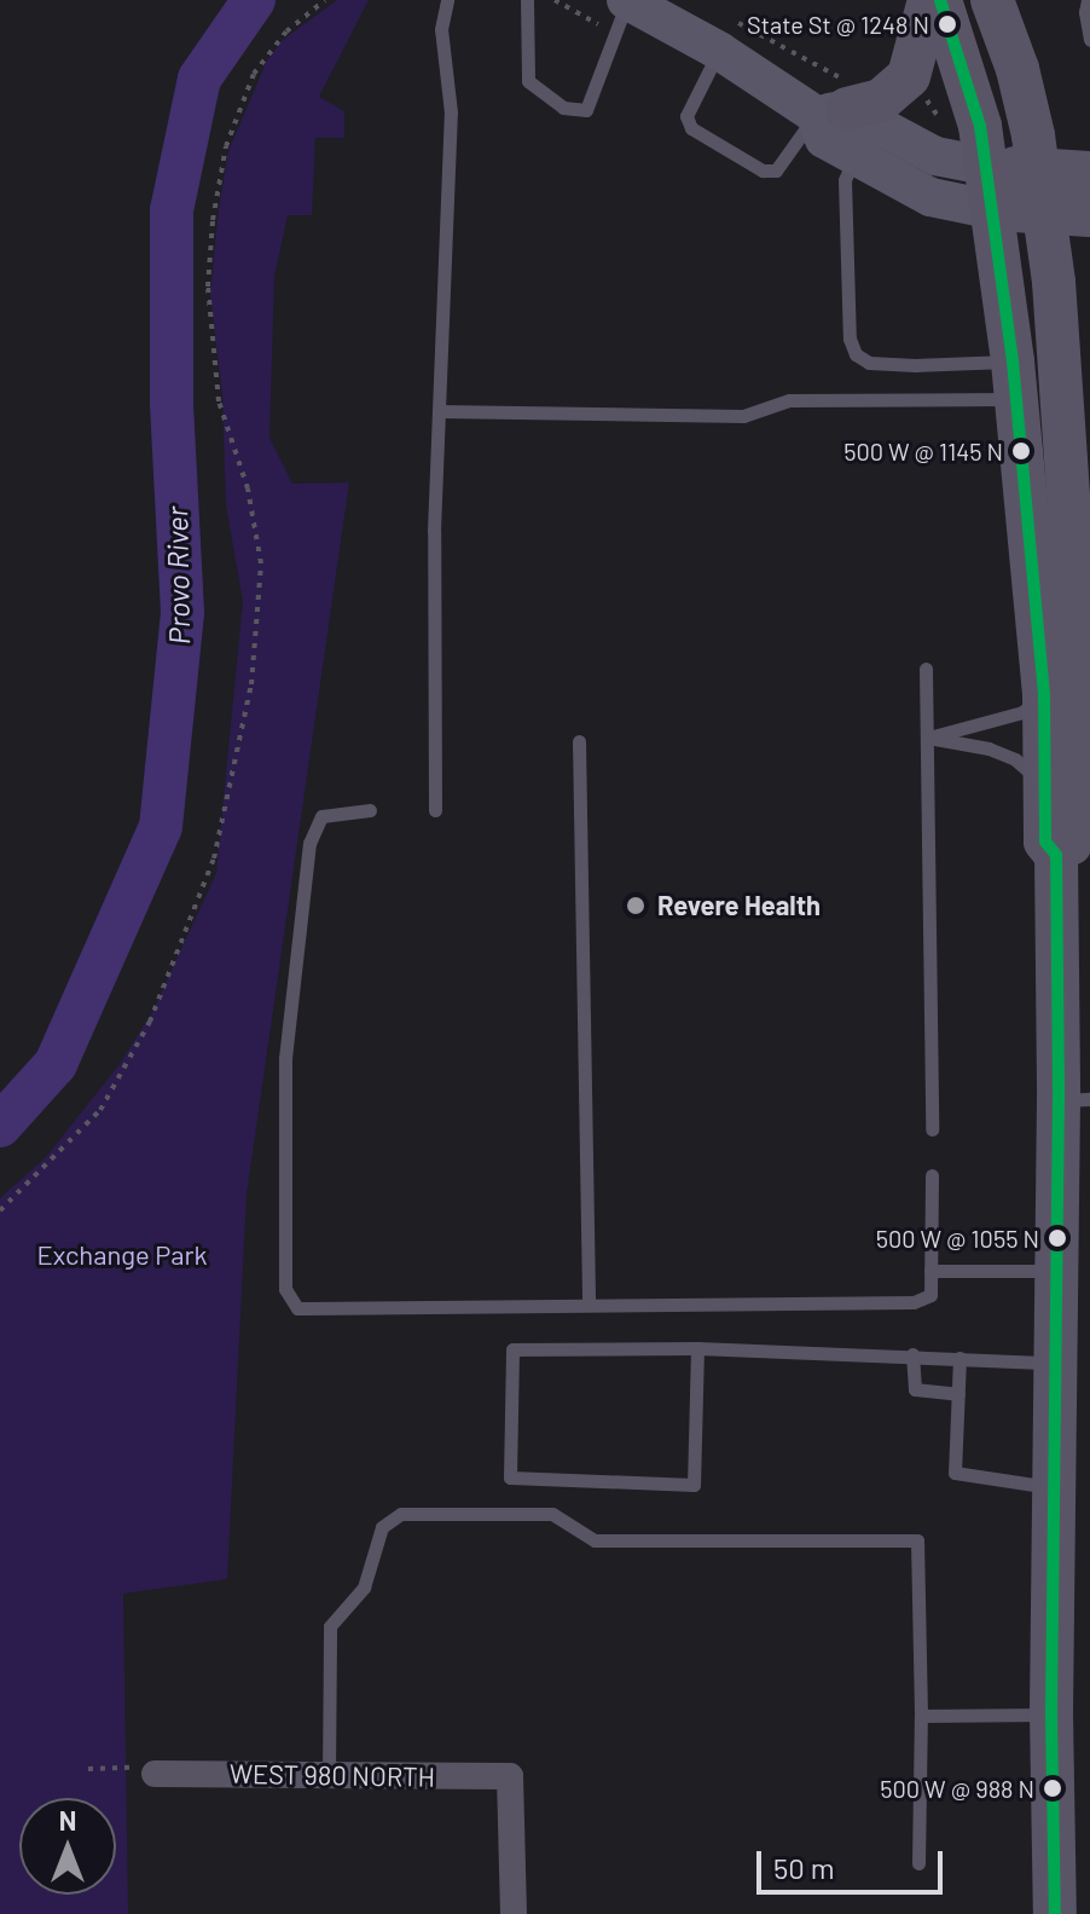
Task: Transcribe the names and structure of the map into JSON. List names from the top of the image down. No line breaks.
{"streets":{"street":["WEST 980 NORTH"]},"water":["Provo River"],"parks":["Exchange Park"],"places":["State St @ 1248 N","500 W @ 1145 N","Revere Health","500 W @ 1055 N","500 W @ 988 N"],"scale_bar":"50 m","north":"top"}
